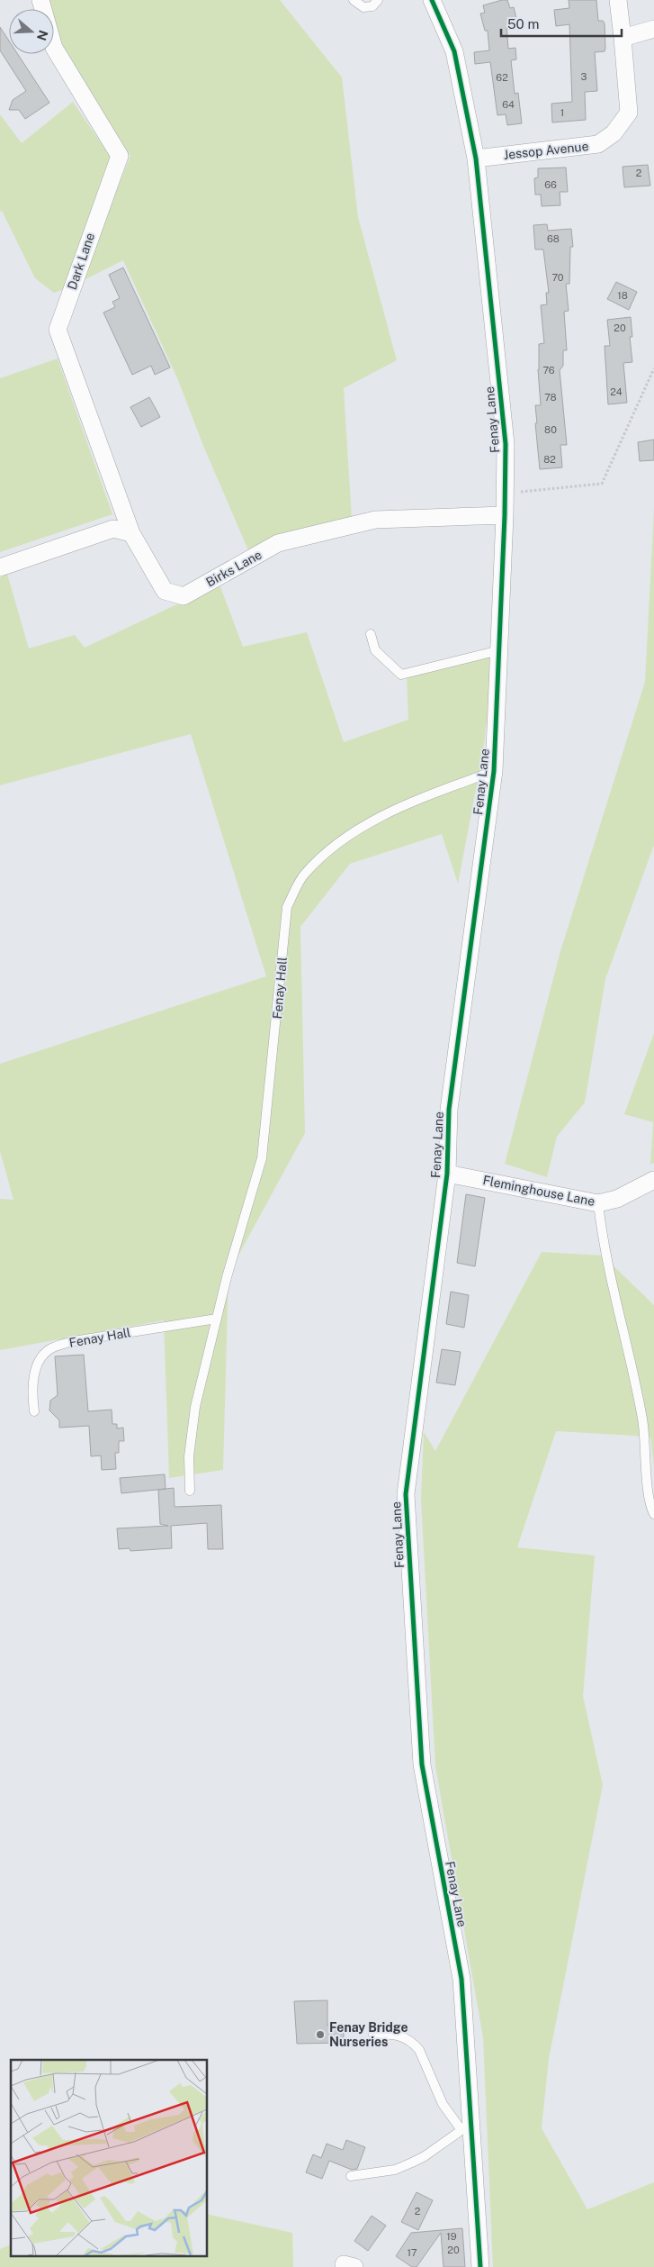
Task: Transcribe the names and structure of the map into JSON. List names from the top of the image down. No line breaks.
{"streets":{"street":["Jessop Avenue","Dark Lane","Fenay Lane","Birks Lane","Fleminghouse Lane"],"lane":["Fenay Hall"]},"crossings":[["Jessop Avenue","Fenay Lane"],["Dark Lane","Birks Lane"],["Fenay Lane","Birks Lane"],["Fenay Lane","Fenay Hall"],["Fenay Lane","Fleminghouse Lane"]],"places":["Fenay Bridge Nurseries"],"house_numbers":["3","62","64","1","2","66","68","70","18","20","76","24","78","80","82","2","19","20","17"],"scale_bar":"50 m","north":"right"}
